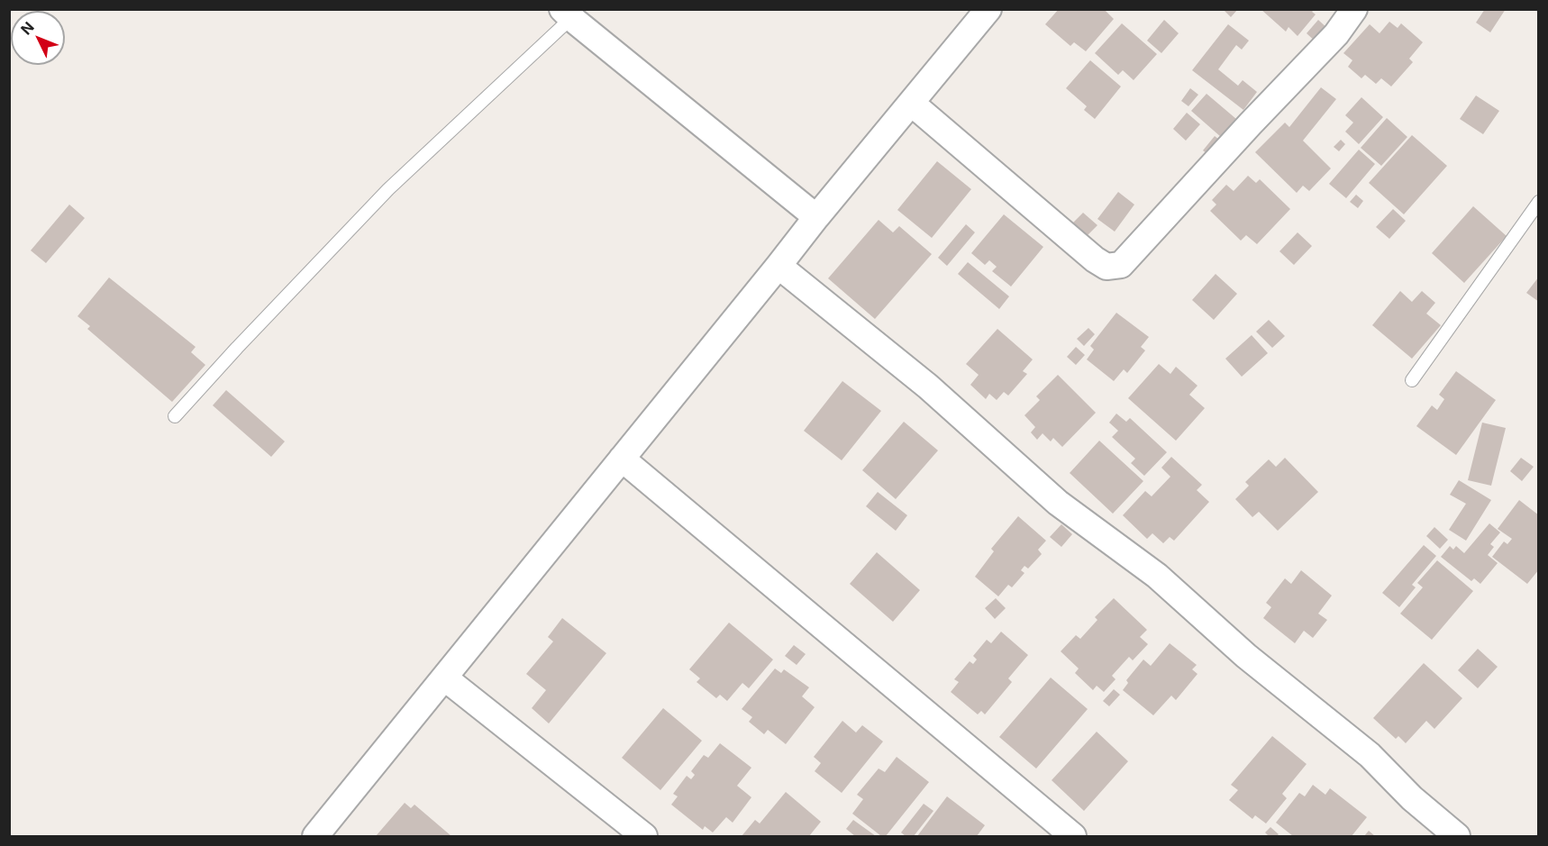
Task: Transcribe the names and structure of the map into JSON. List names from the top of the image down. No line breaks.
{"north":"top left"}
